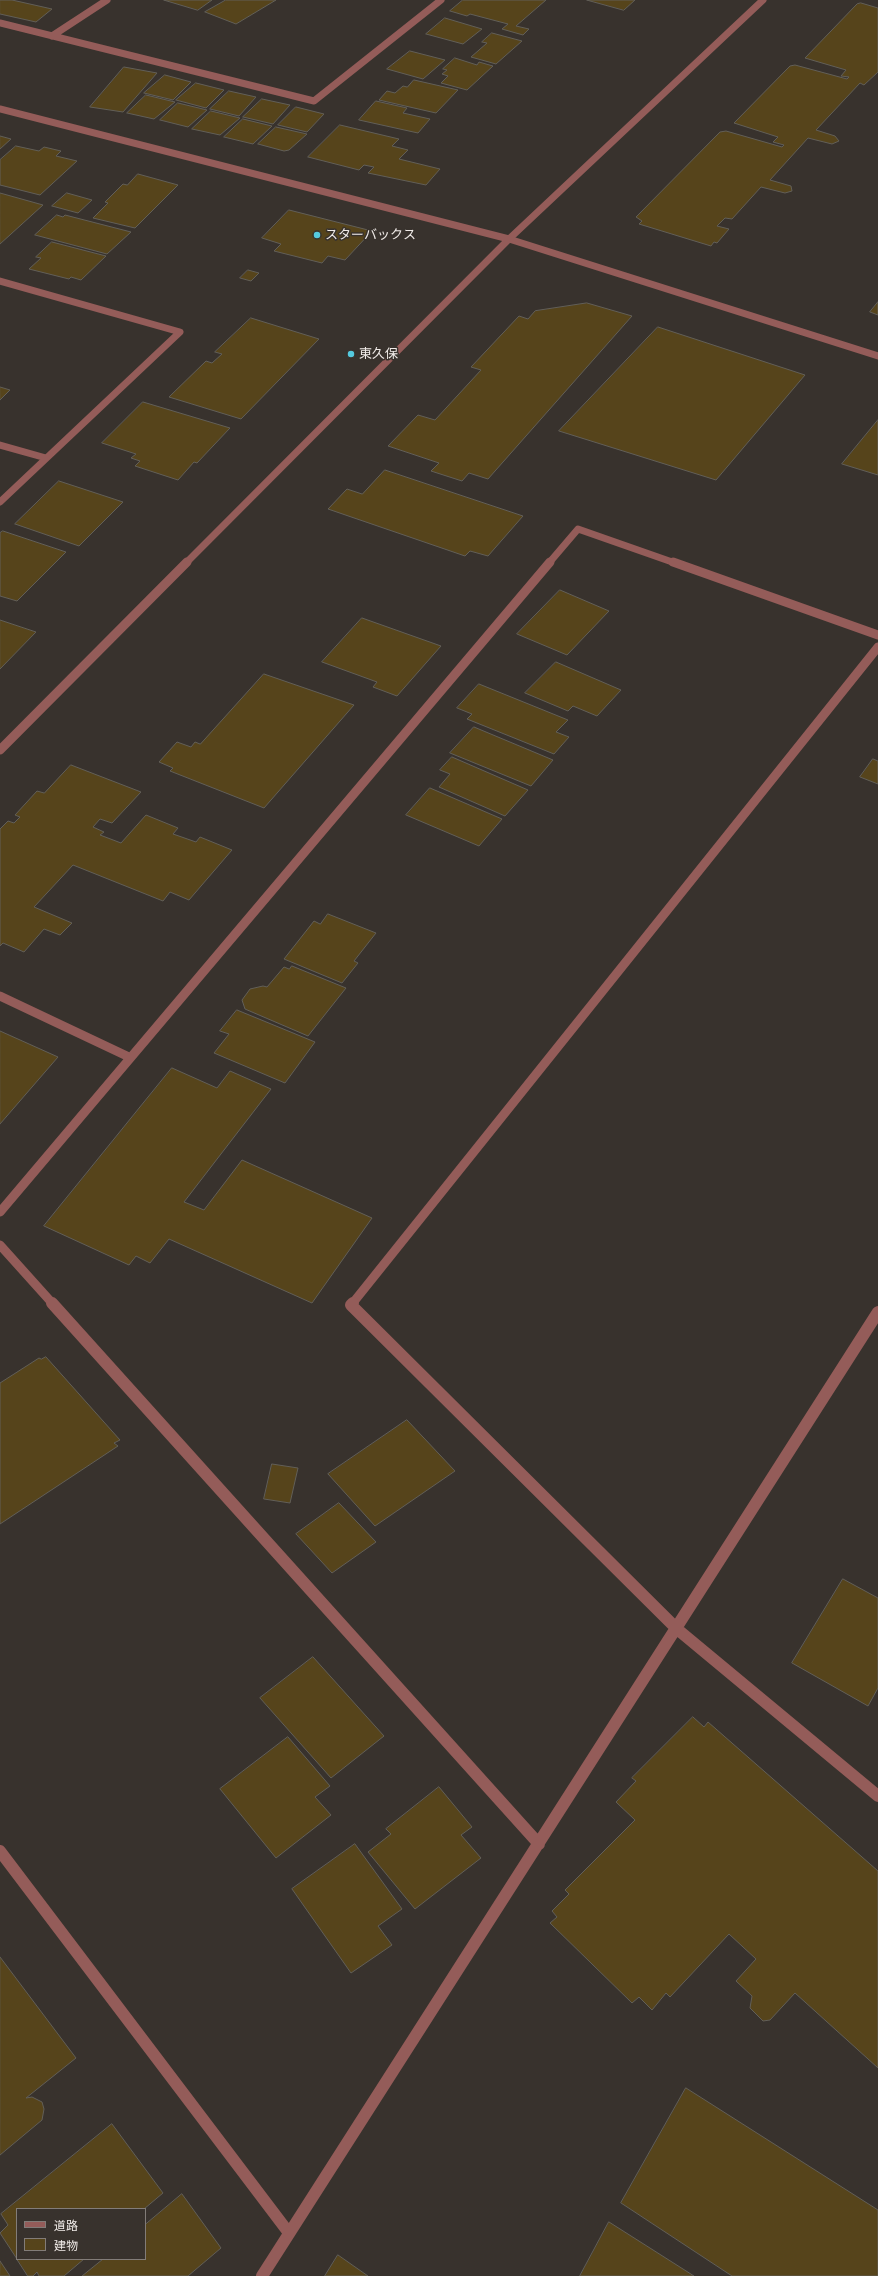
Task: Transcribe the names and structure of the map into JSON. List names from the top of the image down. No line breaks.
{"places":["スターバックス","東久保"],"legend":["道路","建物"]}
